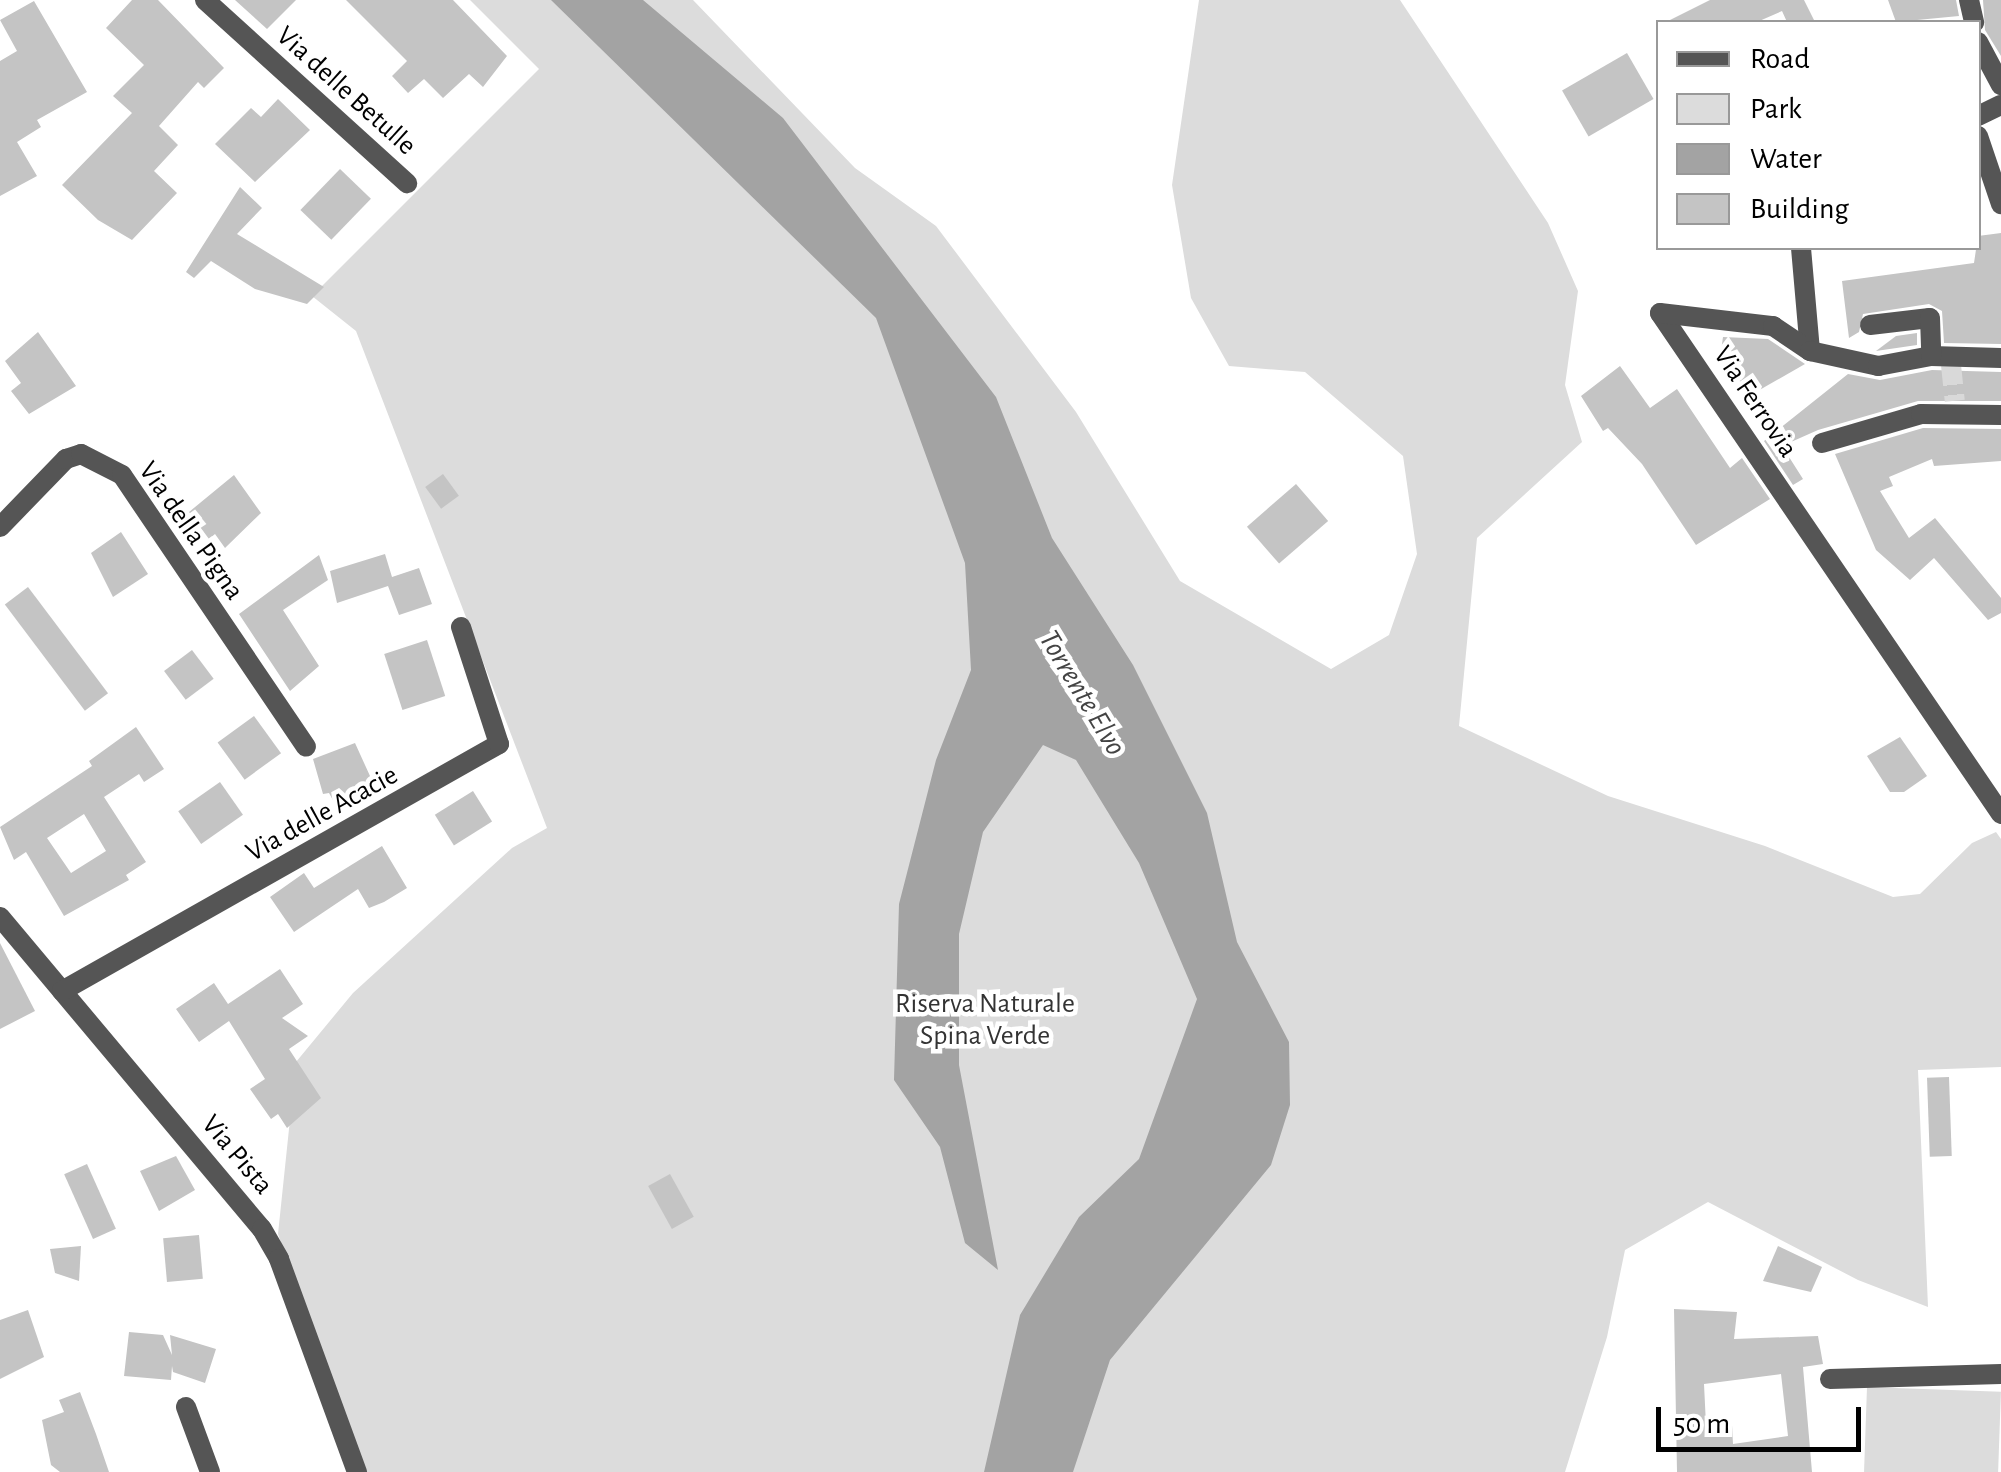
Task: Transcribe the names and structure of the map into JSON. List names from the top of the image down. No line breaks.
{"streets":{"street":["Via delle Betulle","Via Ferrovia","Via della Pigna","Via delle Acacie","Via Pista"]},"crossings":[["Via delle Acacie","Via Pista"]],"water":["Torrente Elvo"],"parks":["Riserva Naturale Spina Verde"],"legend":["Road","Park","Water","Building"],"scale_bar":"50 m"}
